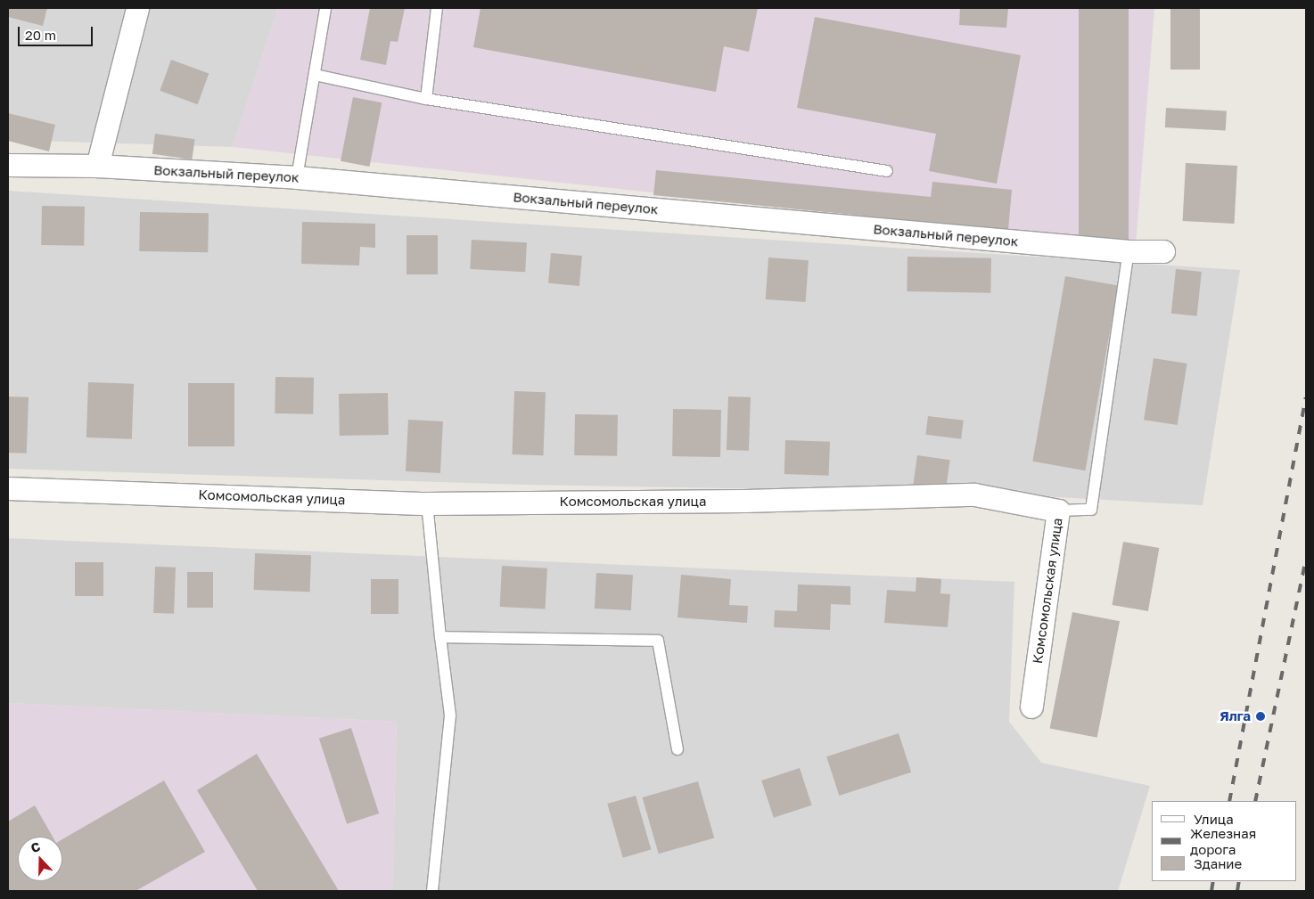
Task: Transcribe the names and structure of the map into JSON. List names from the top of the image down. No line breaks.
{"streets":{"street":["Вокзальный переулок","Комсомольская улица"]},"places":["Ялга"],"legend":["Улица","Железная дорога","Здание"],"scale_bar":"20 m","north":"top"}
